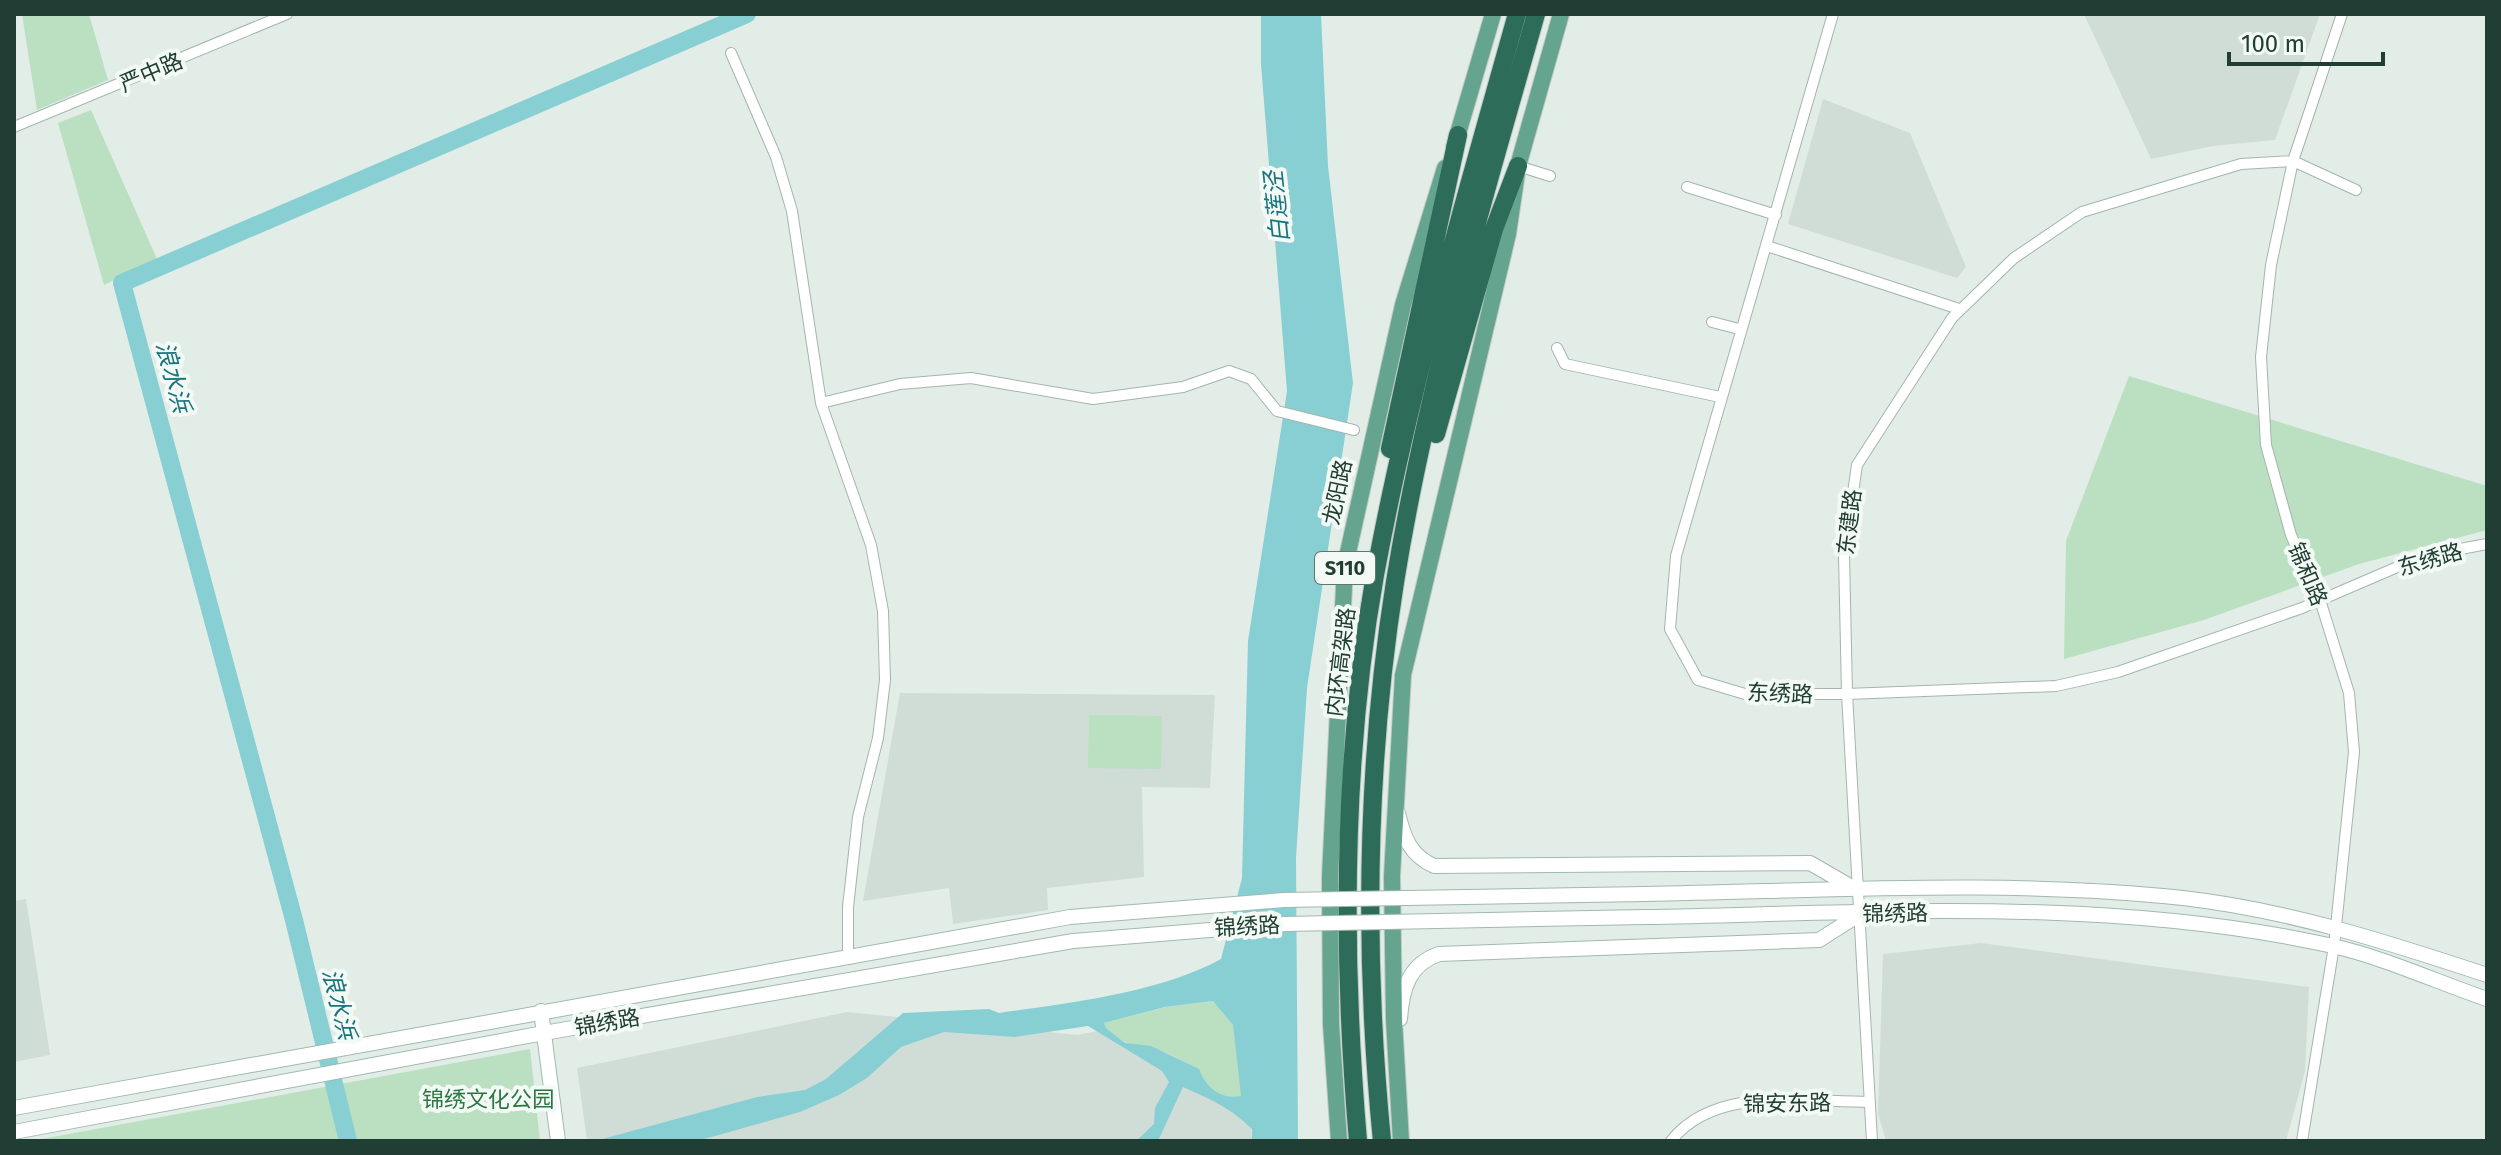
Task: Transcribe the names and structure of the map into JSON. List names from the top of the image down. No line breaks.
{"streets":{"highway":["内环高架路"],"main road":["龙阳路","S110","锦绣路"],"street":["严中路","东建路","东绣路","锦和路","锦安东路"]},"crossings":[["东建路","东绣路"],["东建路","锦和路"],["东建路","锦绣路"],["东建路","锦安东路"],["东绣路","锦和路"],["锦和路","锦绣路"]],"water":["白莲泾","浪水浜"],"parks":["锦绣文化公园"],"scale_bar":"100 m"}
